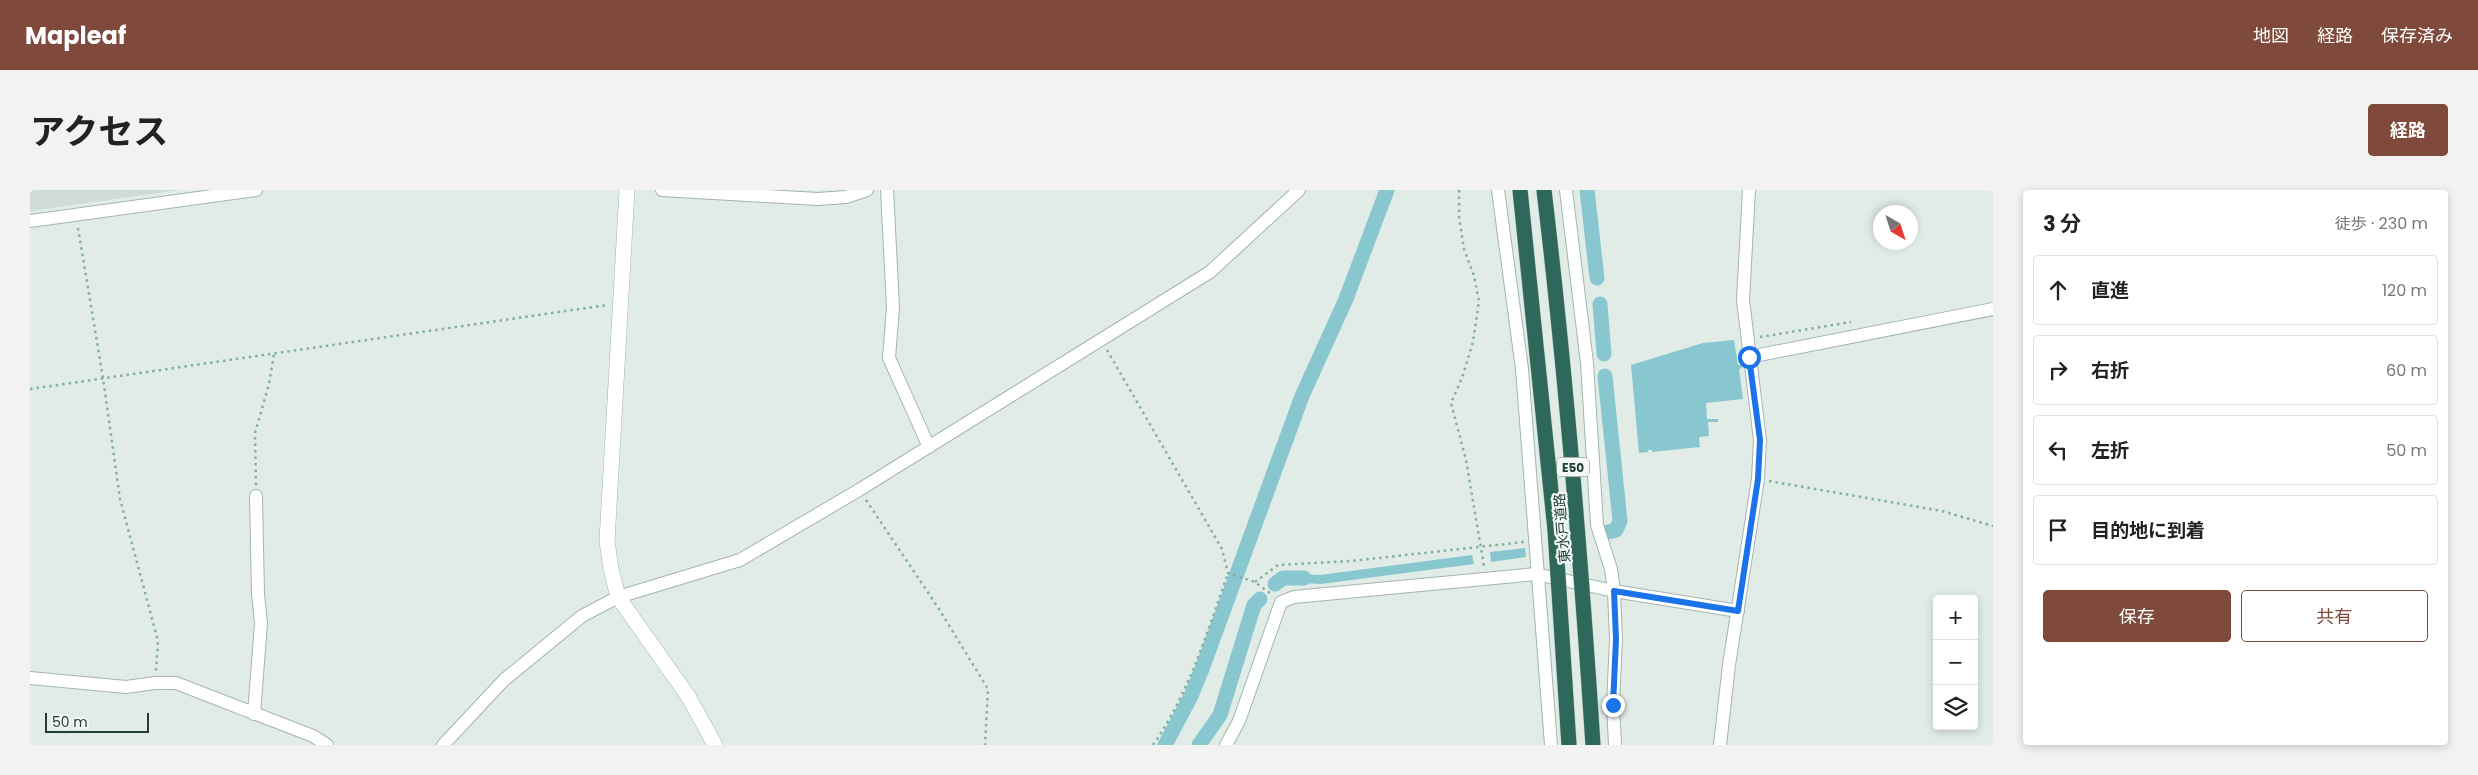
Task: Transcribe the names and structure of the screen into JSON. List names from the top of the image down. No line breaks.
{"streets":{"highway":["E50","東水戸道路"]},"scale_bar":"50 m","north":"bottom right","page":{"header":"Mapleaf","nav":["地図","経路","保存済み"],"title":"アクセス","buttons":["経路",["保存","共有"]],"heading":["3 分","徒歩 · 230 m"],"list":[["直進","120 m"],["右折","60 m"],["左折","50 m"],"目的地に到着"],"map_buttons":["+","−"],"scale":"50 m"}}
